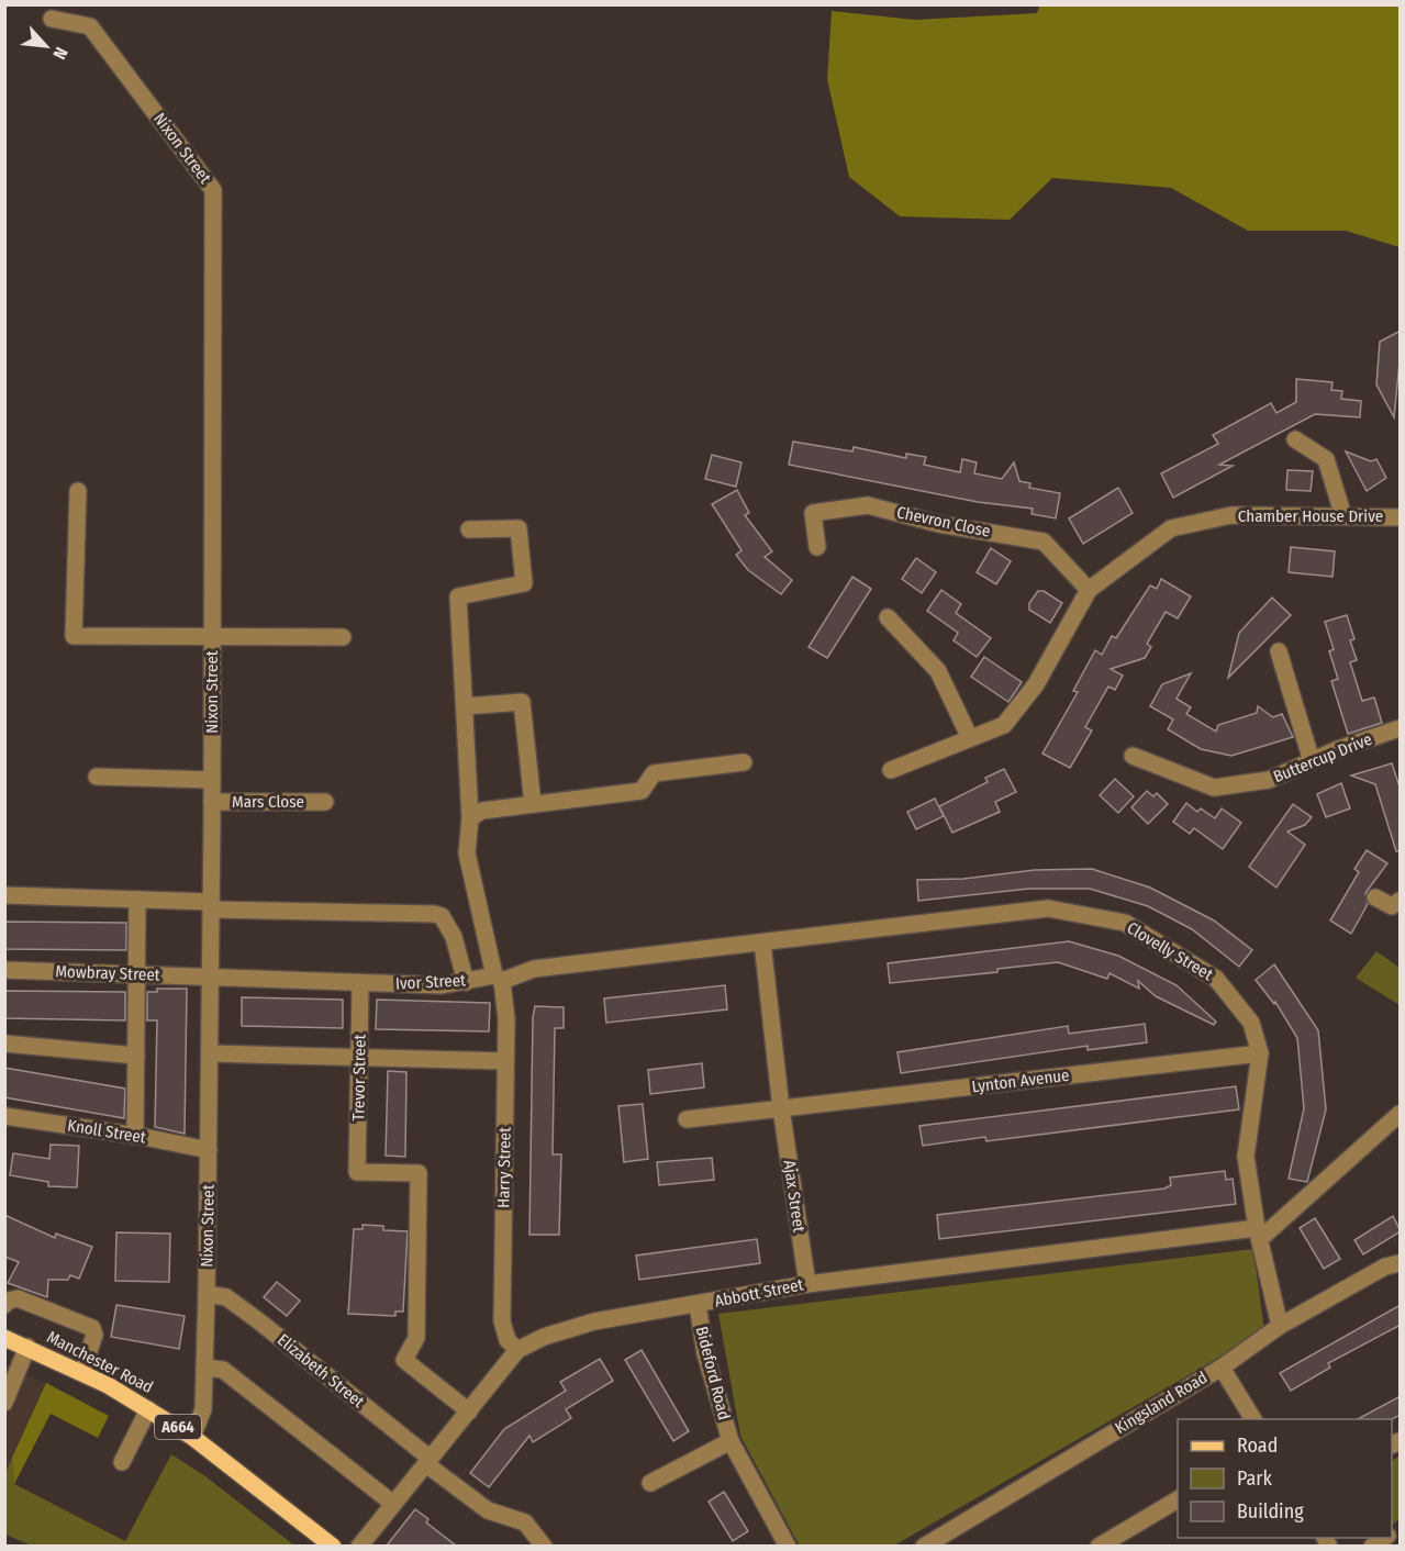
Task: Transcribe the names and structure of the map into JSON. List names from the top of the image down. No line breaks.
{"streets":{"main road":["Manchester Road","A664"],"street":["Nixon Street","Chamber House Drive","Chevron Close","Buttercup Drive","Mars Close","Clovelly Street","Mowbray Street","Ivor Street","Trevor Street","Lynton Avenue","Knoll Street","Harry Street","Ajax Street","Abbott Street","Elizabeth Street","Bideford Road","Kingsland Road"]},"crossings":[["Nixon Street","Mars Close"],["Nixon Street","Mowbray Street"],["Nixon Street","Ivor Street"],["Nixon Street","Knoll Street"],["Nixon Street","Manchester Road"],["Nixon Street","Elizabeth Street"],["Chamber House Drive","Chevron Close"],["Clovelly Street","Ivor Street"],["Clovelly Street","Lynton Avenue"],["Clovelly Street","Ajax Street"],["Clovelly Street","Abbott Street"],["Clovelly Street","Kingsland Road"],["Mowbray Street","Ivor Street"],["Ivor Street","Trevor Street"],["Ivor Street","Harry Street"],["Ivor Street","Ajax Street"],["Trevor Street","Abbott Street"],["Lynton Avenue","Ajax Street"],["Harry Street","Abbott Street"],["Ajax Street","Abbott Street"],["Abbott Street","Elizabeth Street"],["Abbott Street","Bideford Road"]],"legend":["Road","Park","Building"],"north":"bottom right"}
